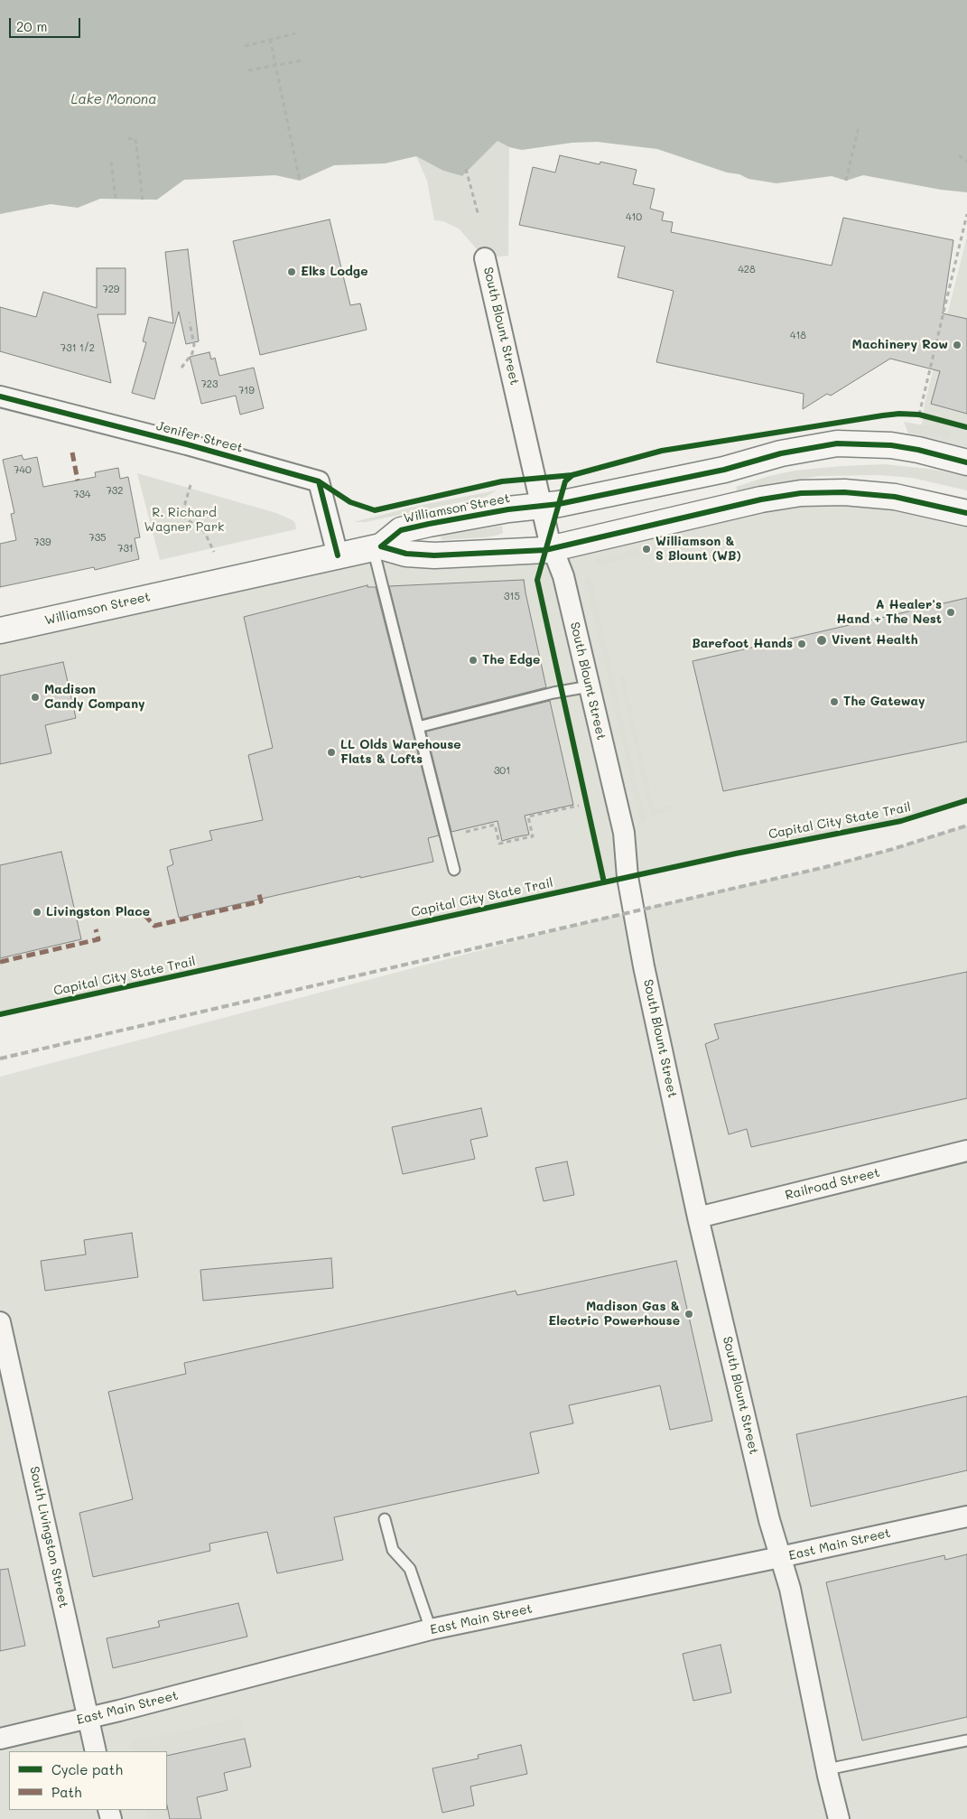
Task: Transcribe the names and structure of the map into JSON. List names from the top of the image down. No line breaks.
{"streets":{"street":["South Blount Street","Jenifer Street","Williamson Street","Railroad Street","South Livingston Street","East Main Street"],"cycle path":["Capital City State Trail"]},"crossings":[["South Blount Street","Williamson Street"],["South Blount Street","Railroad Street"],["South Blount Street","East Main Street"],["Jenifer Street","Williamson Street"],["South Livingston Street","East Main Street"]],"water":["Lake Monona"],"parks":["R. Richard Wagner Park"],"places":["Elks Lodge","Machinery Row","Williamson & S Blount (WB)","A Healer's Hand + The Nest","Vivent Health","Barefoot Hands","The Edge","Madison Candy Company","The Gateway","LL Olds Warehouse Flats & Lofts","Livingston Place","Madison Gas & Electric Powerhouse"],"house_numbers":["410","428","729","418","731 1/2","723","719","740","732","734","735","739","731","315","301"],"legend":["Cycle path","Path"],"scale_bar":"20 m"}
